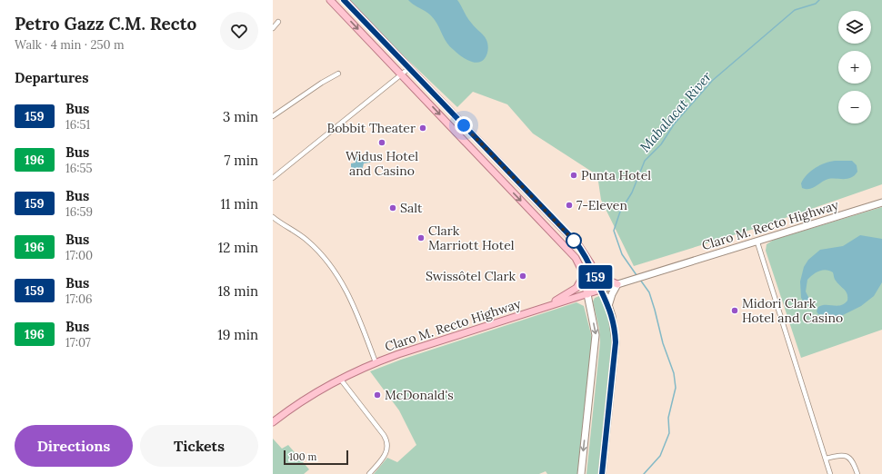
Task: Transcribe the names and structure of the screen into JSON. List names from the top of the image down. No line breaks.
{"streets":{"main road":["Claro M. Recto Highway"]},"water":["Mabalacat River"],"places":["Bobbit Theater","Widus Hotel and Casino","Punta Hotel","7-Eleven","Salt","Clark Marriott Hotel","Swissôtel Clark","Midori Clark Hotel and Casino","McDonald's"],"lines":["bus line 159"],"scale_bar":"100 m","page":{"heading":[["Petro Gazz C.M. Recto","Walk · 4 min · 250 m"],"Departures"],"on_map":"159","map_buttons":["+","−"],"list":[{"mark":"159","name":"Bus","note":"16:51","value":"3 min"},{"mark":"196","name":"Bus","note":"16:55","value":"7 min"},{"mark":"159","name":"Bus","note":"16:59","value":"11 min"},{"mark":"196","name":"Bus","note":"17:00","value":"12 min"},{"mark":"159","name":"Bus","note":"17:06","value":"18 min"},{"mark":"196","name":"Bus","note":"17:07","value":"19 min"}],"buttons":["Directions","Tickets"],"scale":"100 m"}}
